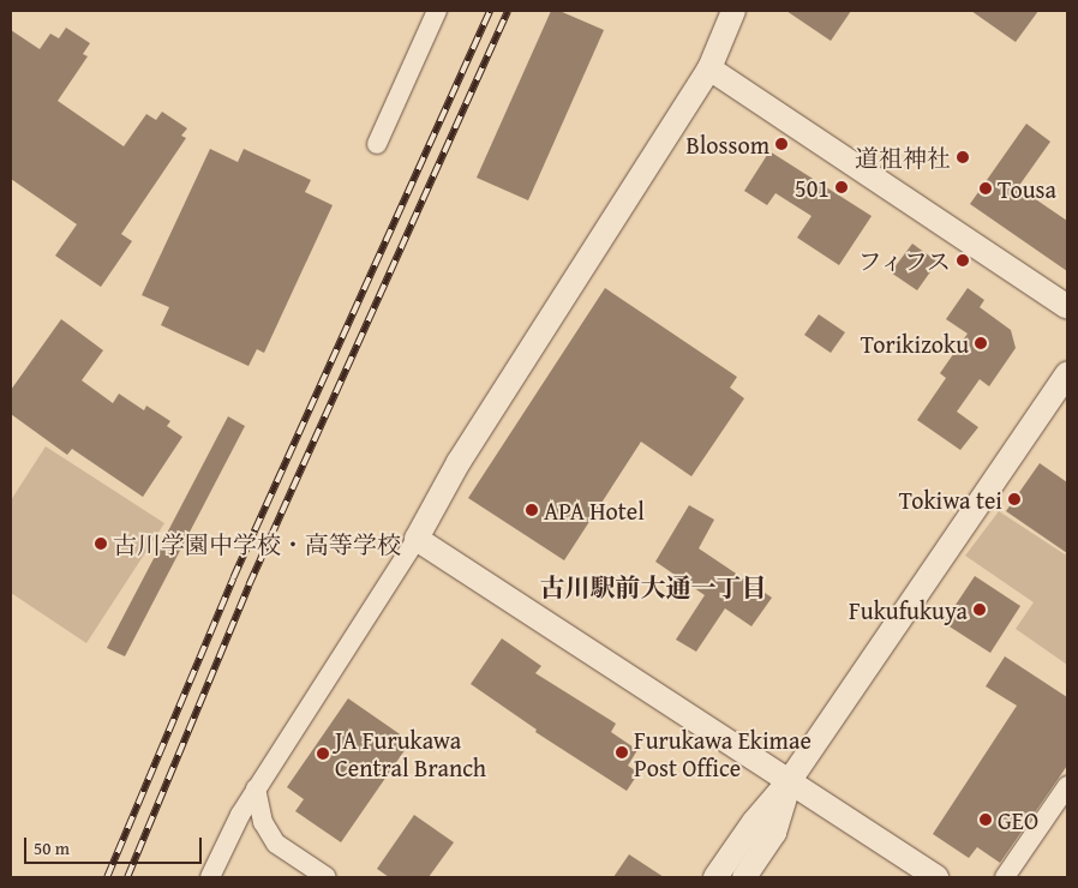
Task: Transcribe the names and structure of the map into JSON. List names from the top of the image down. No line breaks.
{"districts":["古川駅前大通一丁目"],"places":["Blossom","道祖神社","501","Tousa","フィフス","Torikizoku","Tokiwa tei","APA Hotel","古川学園中学校・高等学校","Fukufukuya","Furukawa Ekimae Post Office","JA Furukawa Central Branch","GEO"],"scale_bar":"50 m"}
